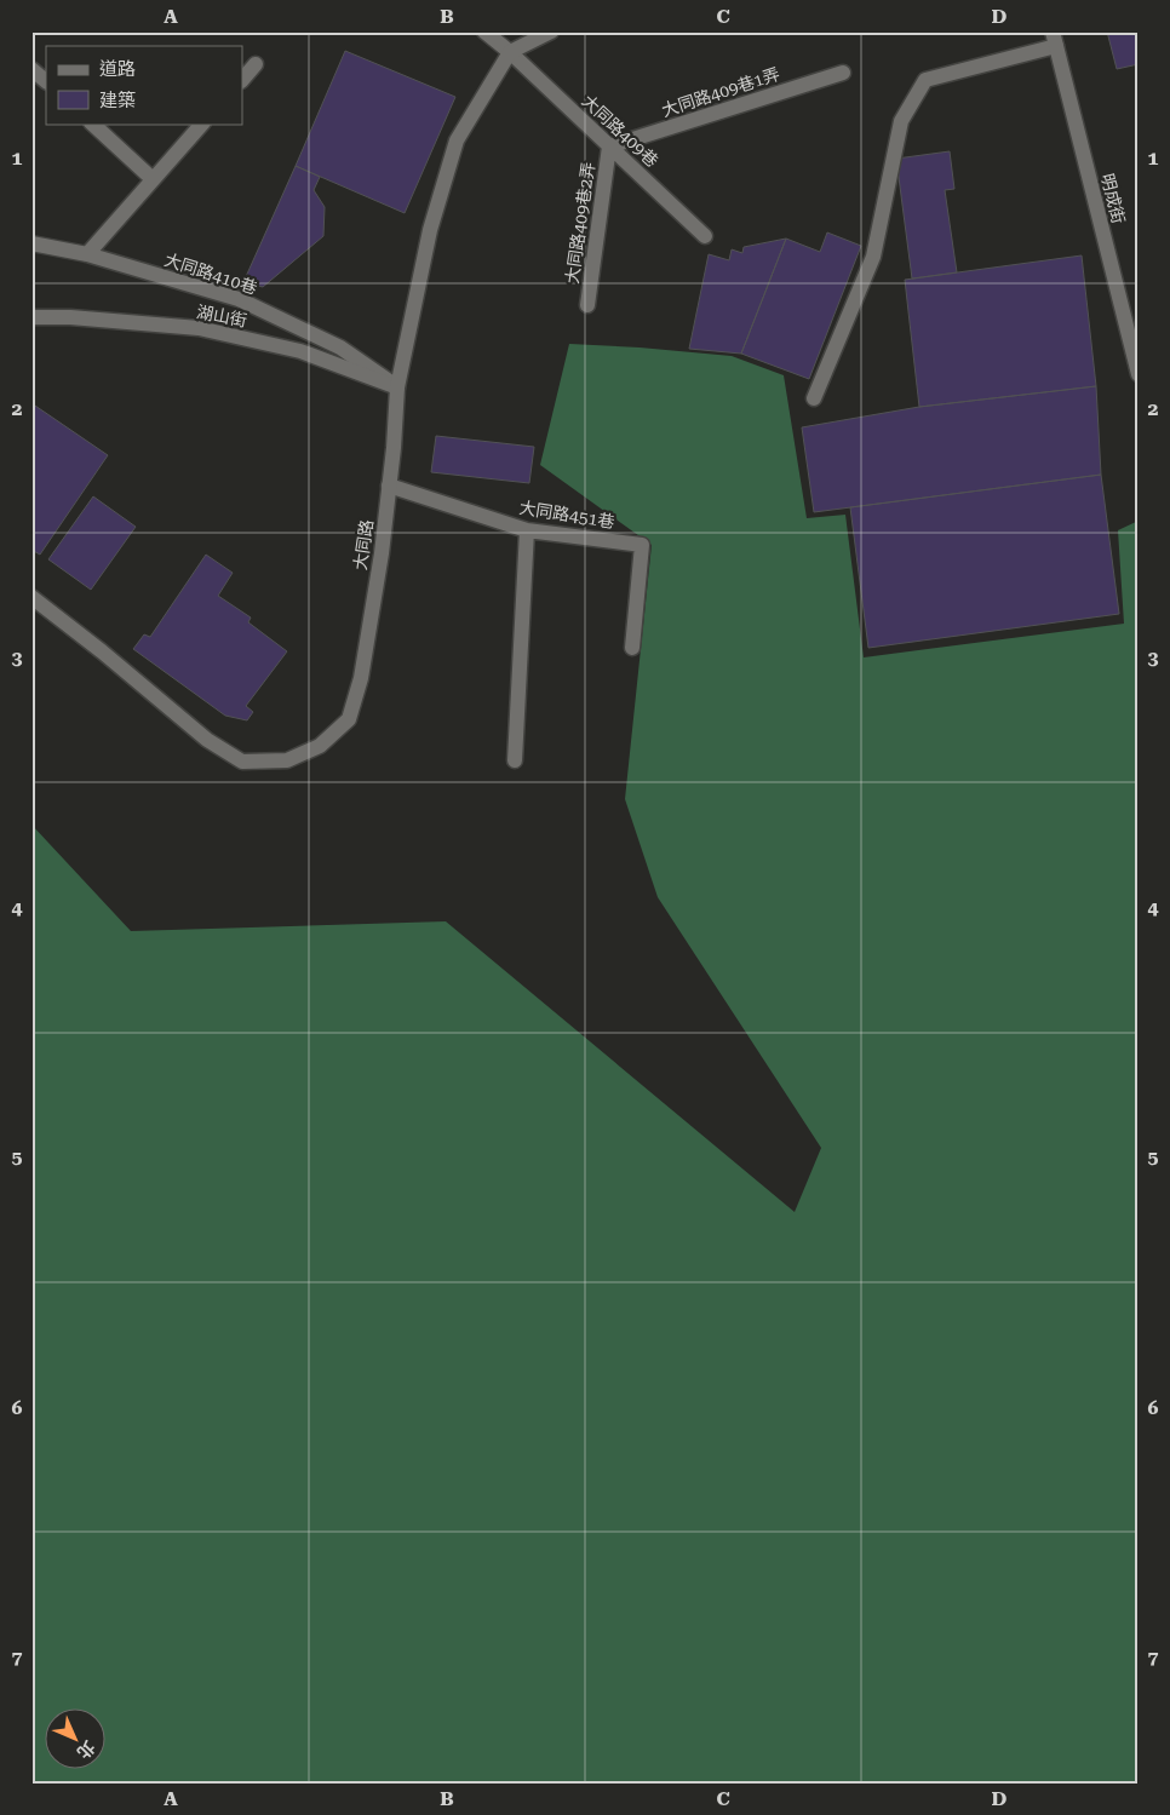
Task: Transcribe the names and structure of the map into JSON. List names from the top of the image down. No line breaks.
{"streets":{"street":["大同路409巷1弄","大同路409巷","明成街","大同路409巷2弄","大同路410巷","湖山街","大同路451巷","大同路"]},"crossings":[["大同路409巷1弄","大同路409巷"],["大同路409巷1弄","大同路409巷2弄"],["大同路409巷","大同路409巷2弄"],["大同路409巷","大同路"],["大同路410巷","湖山街"],["大同路410巷","大同路"],["湖山街","大同路"],["大同路451巷","大同路"]],"legend":["道路","建築"],"north":"bottom right","grid":{"columns":["A","B","C","D"],"rows":["1","2","3","4","5","6","7"]}}
